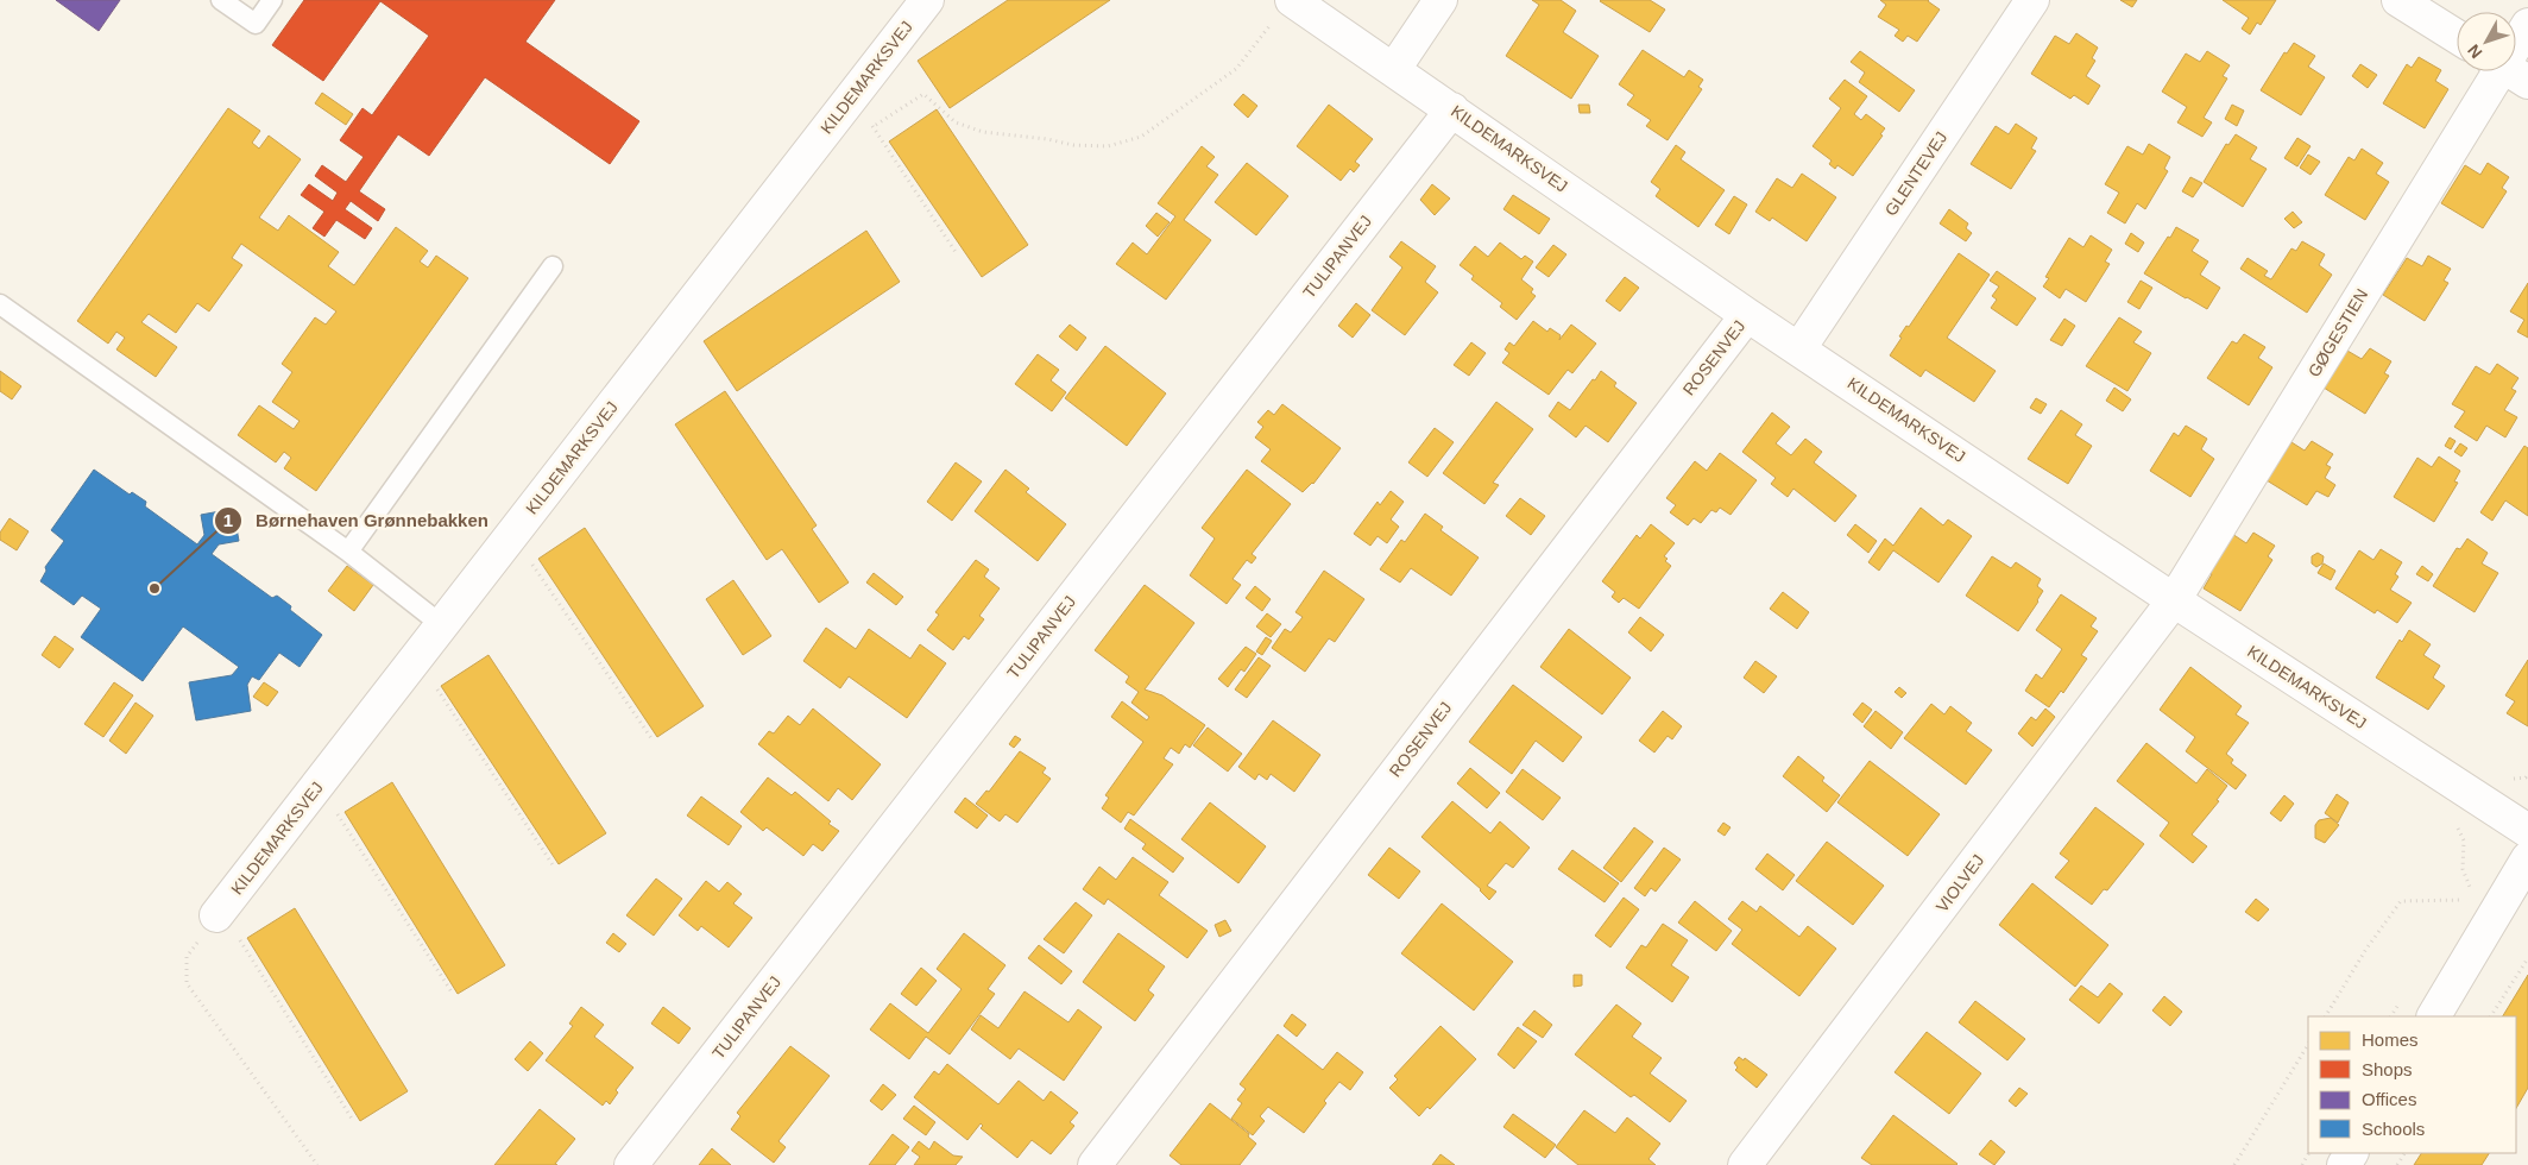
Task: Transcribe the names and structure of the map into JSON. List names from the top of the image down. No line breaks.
{"streets":{"street":["KILDEMARKSVEJ","GLENTEVEJ","TULIPANVEJ","GØGESTIEN","ROSENVEJ","VIOLVEJ"]},"crossings":[["KILDEMARKSVEJ","GLENTEVEJ"],["KILDEMARKSVEJ","TULIPANVEJ"],["KILDEMARKSVEJ","GØGESTIEN"],["KILDEMARKSVEJ","ROSENVEJ"],["KILDEMARKSVEJ","VIOLVEJ"],["GØGESTIEN","VIOLVEJ"]],"places":["Børnehaven Grønnebakken"],"legend":["Homes","Shops","Offices","Schools"],"north":"bottom left"}
